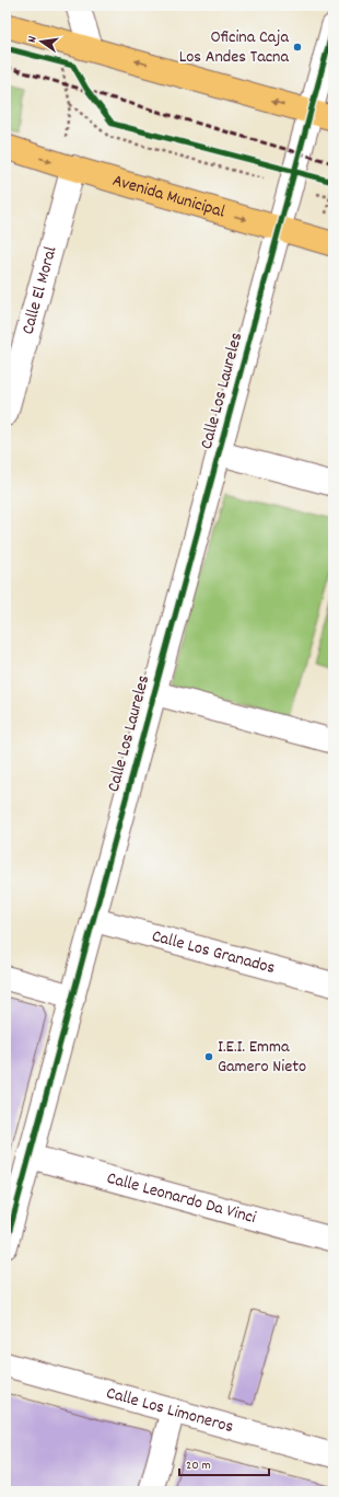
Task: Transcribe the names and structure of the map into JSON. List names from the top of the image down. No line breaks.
{"streets":{"main road":["Avenida Municipal"],"street":["Calle El Moral","Calle Los Laureles","Calle Los Granados","Calle Leonardo Da Vinci","Calle Los Limoneros"]},"crossings":[["Avenida Municipal","Calle El Moral"],["Avenida Municipal","Calle Los Laureles"],["Calle Los Laureles","Calle Los Granados"],["Calle Los Laureles","Calle Leonardo Da Vinci"]],"places":["Oficina Caja Los Andes Tacna","I.E.I. Emma Gamero Nieto"],"scale_bar":"20 m","north":"left"}
